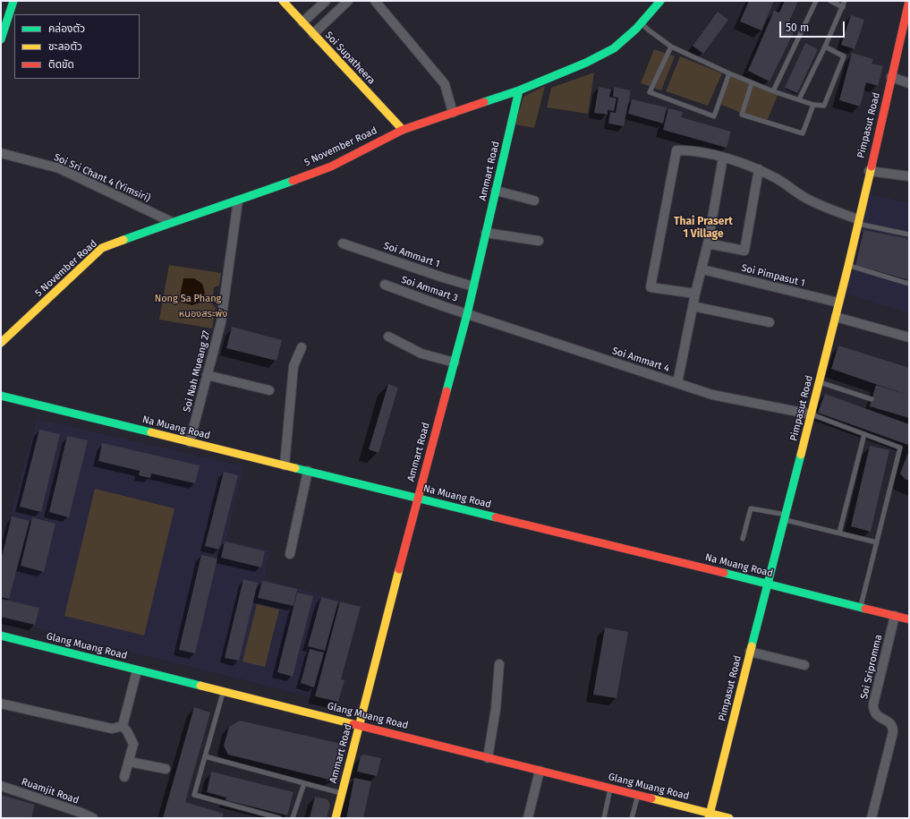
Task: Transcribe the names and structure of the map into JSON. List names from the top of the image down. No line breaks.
{"streets":{"street":["Soi Supatheera","Pimpasut Road","5 November Road","Ammart Road","Soi Sri Chant 4 (Yimsiri)","Soi Ammart 1","Soi Pimpasut 1","Soi Ammart 3","Soi Ammart 4","Soi Nah Mueang 27","Na Muang Road","Glang Muang Road","Soi Sripromma","Ruamjit Road"]},"crossings":[["Soi Supatheera","5 November Road"],["Pimpasut Road","Soi Pimpasut 1"],["Pimpasut Road","Soi Ammart 4"],["Pimpasut Road","Na Muang Road"],["Pimpasut Road","Glang Muang Road"],["5 November Road","Ammart Road"],["5 November Road","Soi Sri Chant 4 (Yimsiri)"],["5 November Road","Soi Nah Mueang 27"],["Ammart Road","Soi Ammart 1"],["Ammart Road","Soi Ammart 3"],["Ammart Road","Soi Ammart 4"],["Ammart Road","Na Muang Road"],["Ammart Road","Glang Muang Road"],["Soi Ammart 3","Soi Ammart 4"],["Soi Nah Mueang 27","Na Muang Road"],["Na Muang Road","Soi Sripromma"]],"districts":["Thai Prasert 1 Village"],"parks":["Nong Sa Phang","หนองสระพัง"],"legend":["คล่องตัว","ชะลอตัว","ติดขัด"],"scale_bar":"50 m"}
